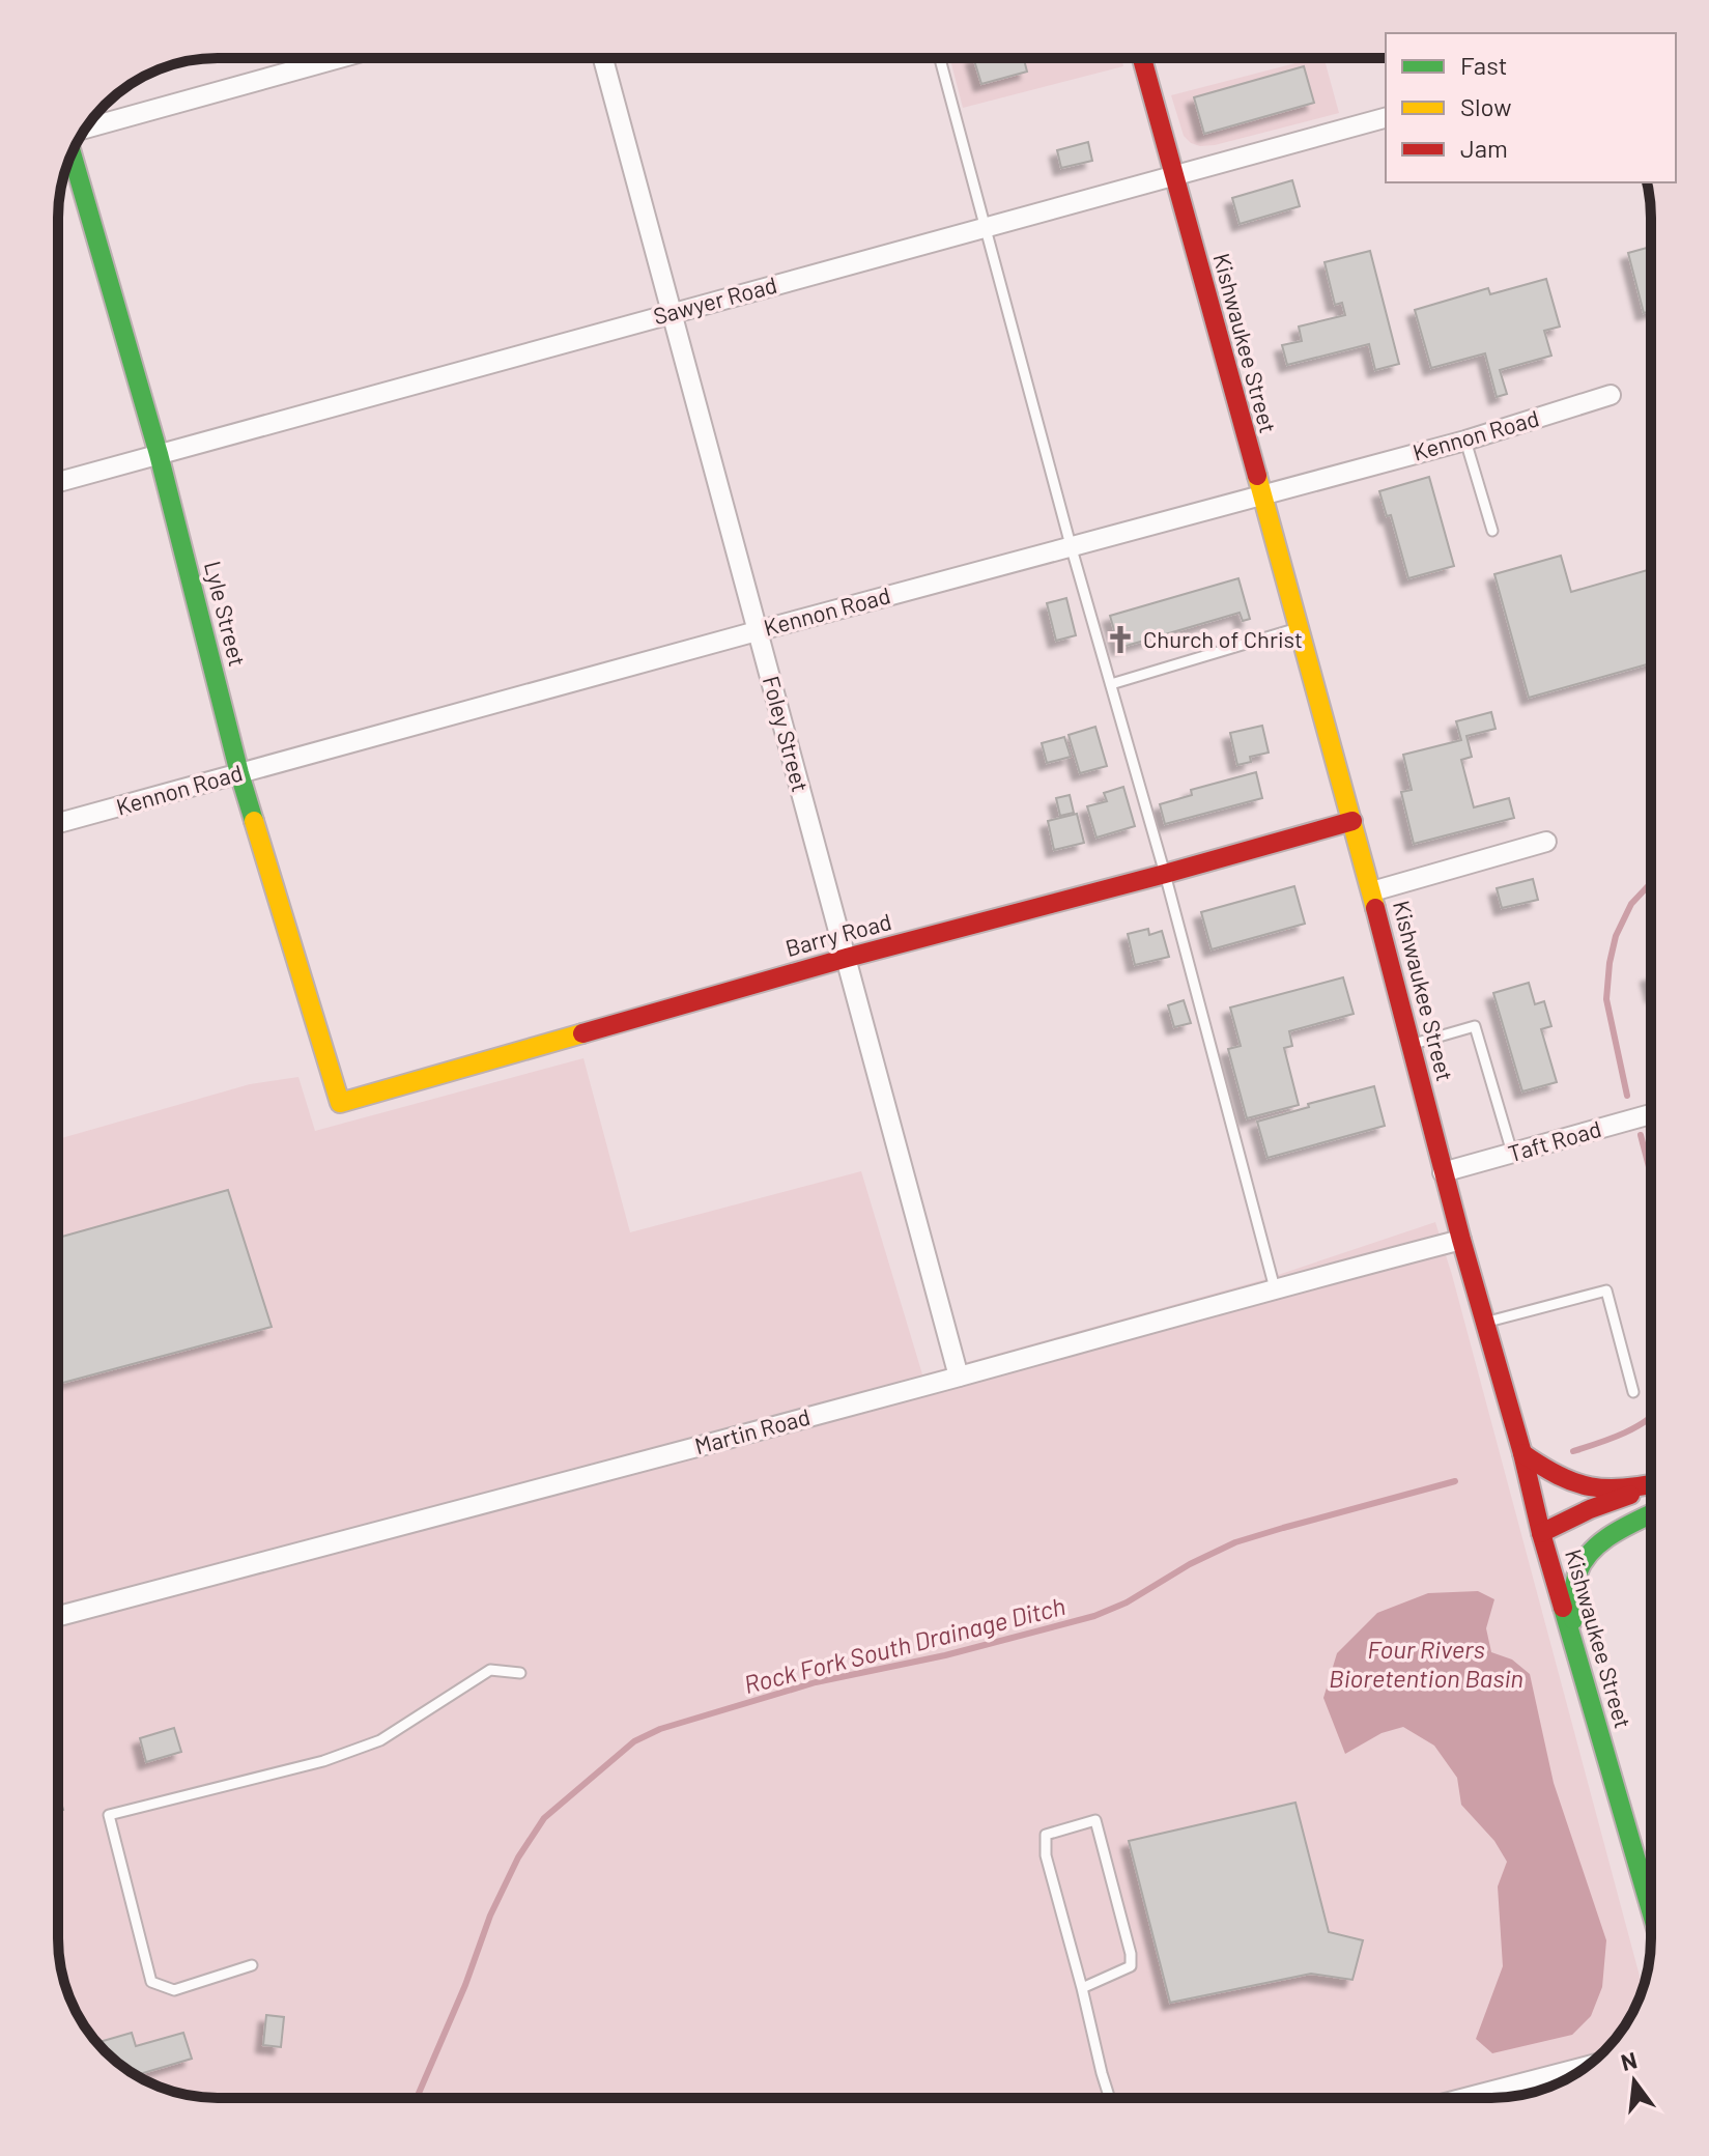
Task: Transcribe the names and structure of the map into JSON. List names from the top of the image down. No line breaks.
{"streets":{"street":["Sawyer Road","Kishwaukee Street","Kennon Road","Lyle Street","Foley Street","Barry Road","Taft Road","Martin Road"]},"crossings":[["Sawyer Road","Kishwaukee Street"],["Sawyer Road","Lyle Street"],["Sawyer Road","Foley Street"],["Kishwaukee Street","Kennon Road"],["Kishwaukee Street","Barry Road"],["Kishwaukee Street","Taft Road"],["Kishwaukee Street","Martin Road"],["Kennon Road","Lyle Street"],["Kennon Road","Foley Street"],["Lyle Street","Barry Road"],["Foley Street","Barry Road"],["Foley Street","Martin Road"]],"water":["Rock Fork South Drainage Ditch","Four Rivers Bioretention Basin"],"places":{"church":["Church of Christ"]},"legend":["Fast","Slow","Jam"],"north":"top"}
